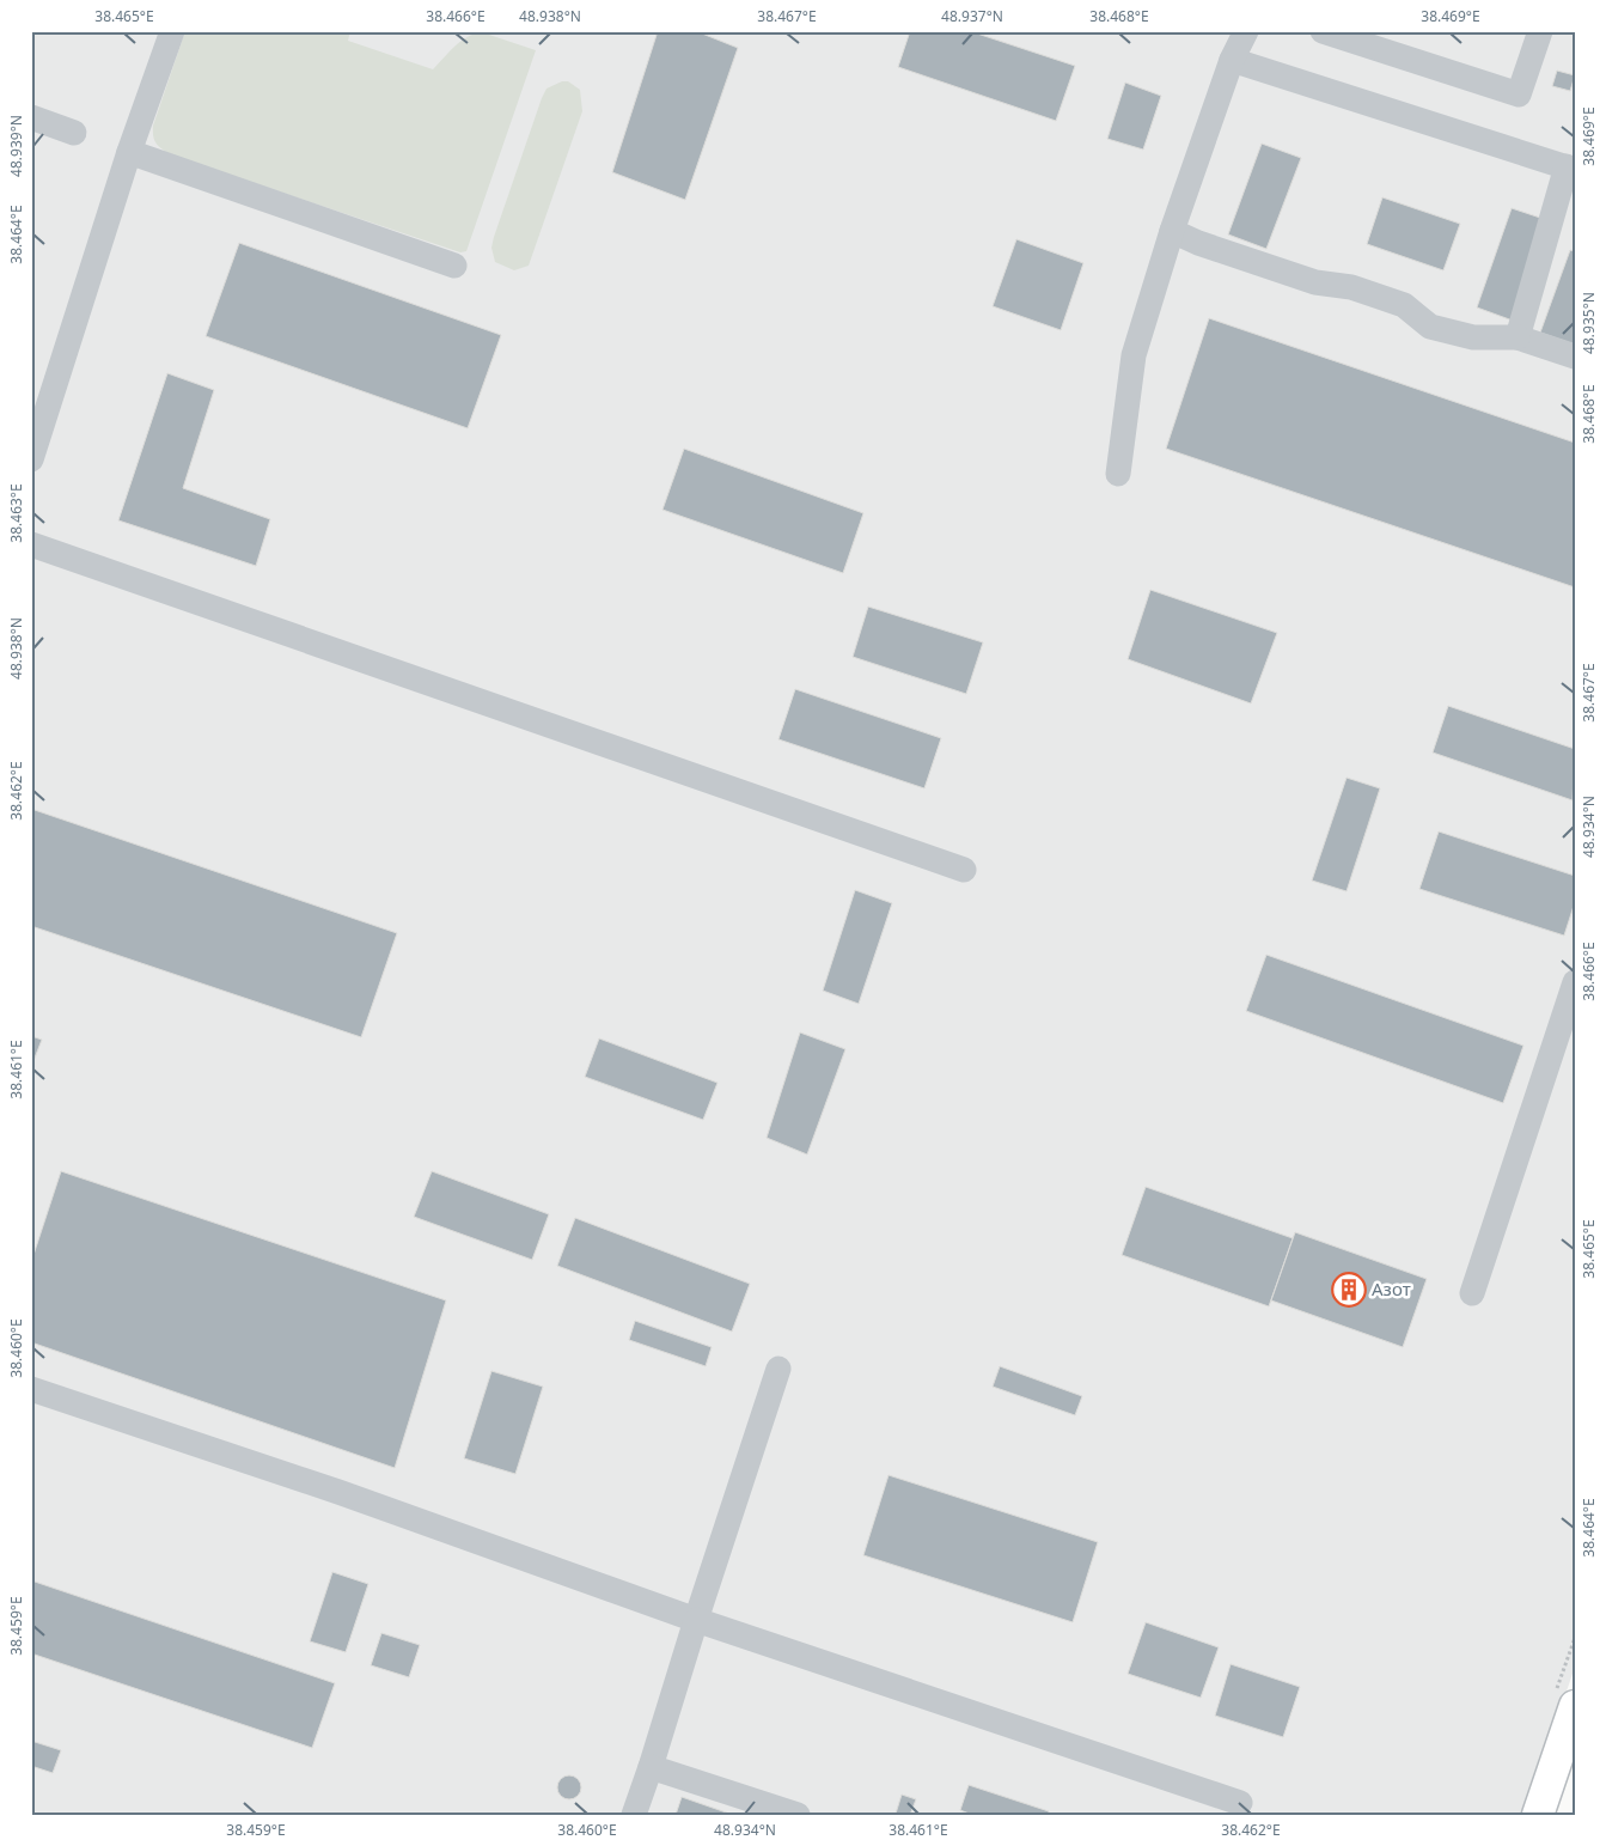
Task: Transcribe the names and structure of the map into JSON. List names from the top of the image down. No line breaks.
{"places":{"building":["Азот"]},"coordinates":["38.465°E","38.466°E","48.938°N","38.467°E","48.937°N","38.468°E","38.469°E","48.939°N","38.464°E","48.935°N","38.463°E","38.462°E","48.934°N","38.461°E","38.460°E","38.459°E"]}
